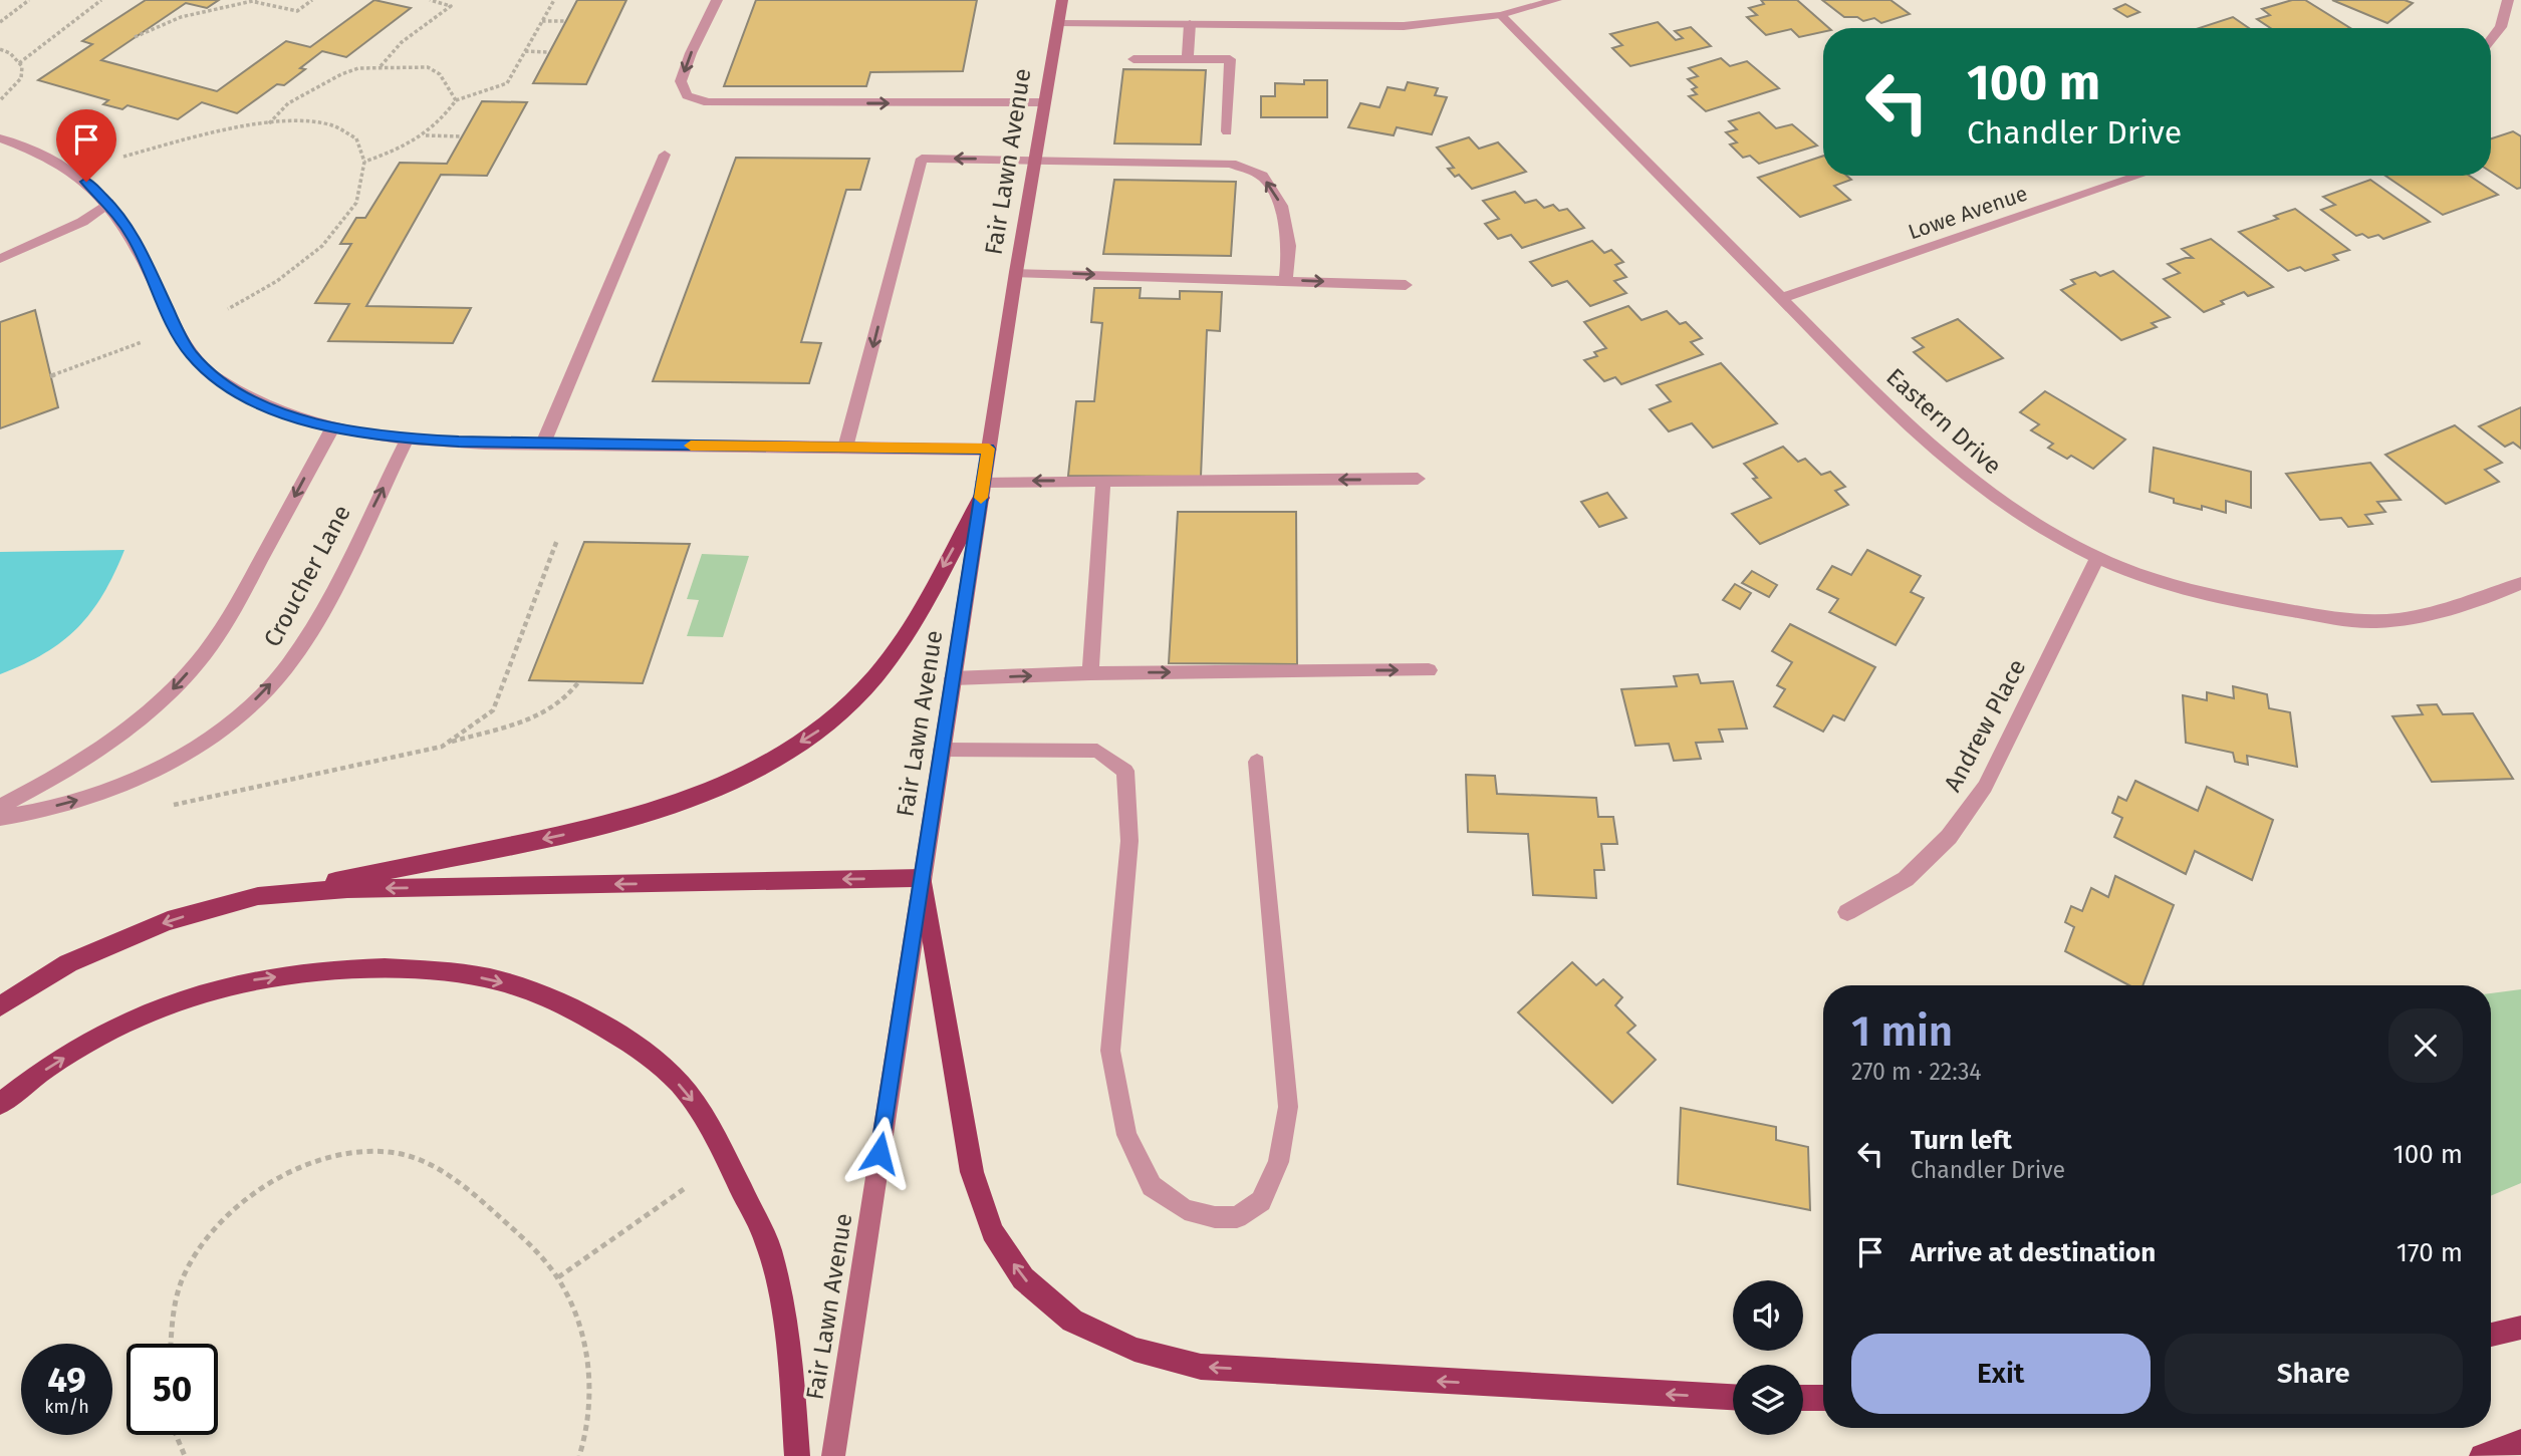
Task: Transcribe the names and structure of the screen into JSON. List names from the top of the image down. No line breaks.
{"streets":{"main road":["Fair Lawn Avenue"],"street":["Lowe Avenue","Eastern Drive","Croucher Lane","Andrew Place"]},"crossings":[["Lowe Avenue","Eastern Drive"],["Eastern Drive","Andrew Place"]],"page":{"turn":["100 m","Chandler Drive"],"heading":["1 min","270 m · 22:34"],"list":[{"name":"Turn left","note":"Chandler Drive","value":"100 m"},{"name":"Arrive at destination","value":"170 m"}],"buttons":["Exit","Share"],"speed":"49 km/h","limit":"50"}}
